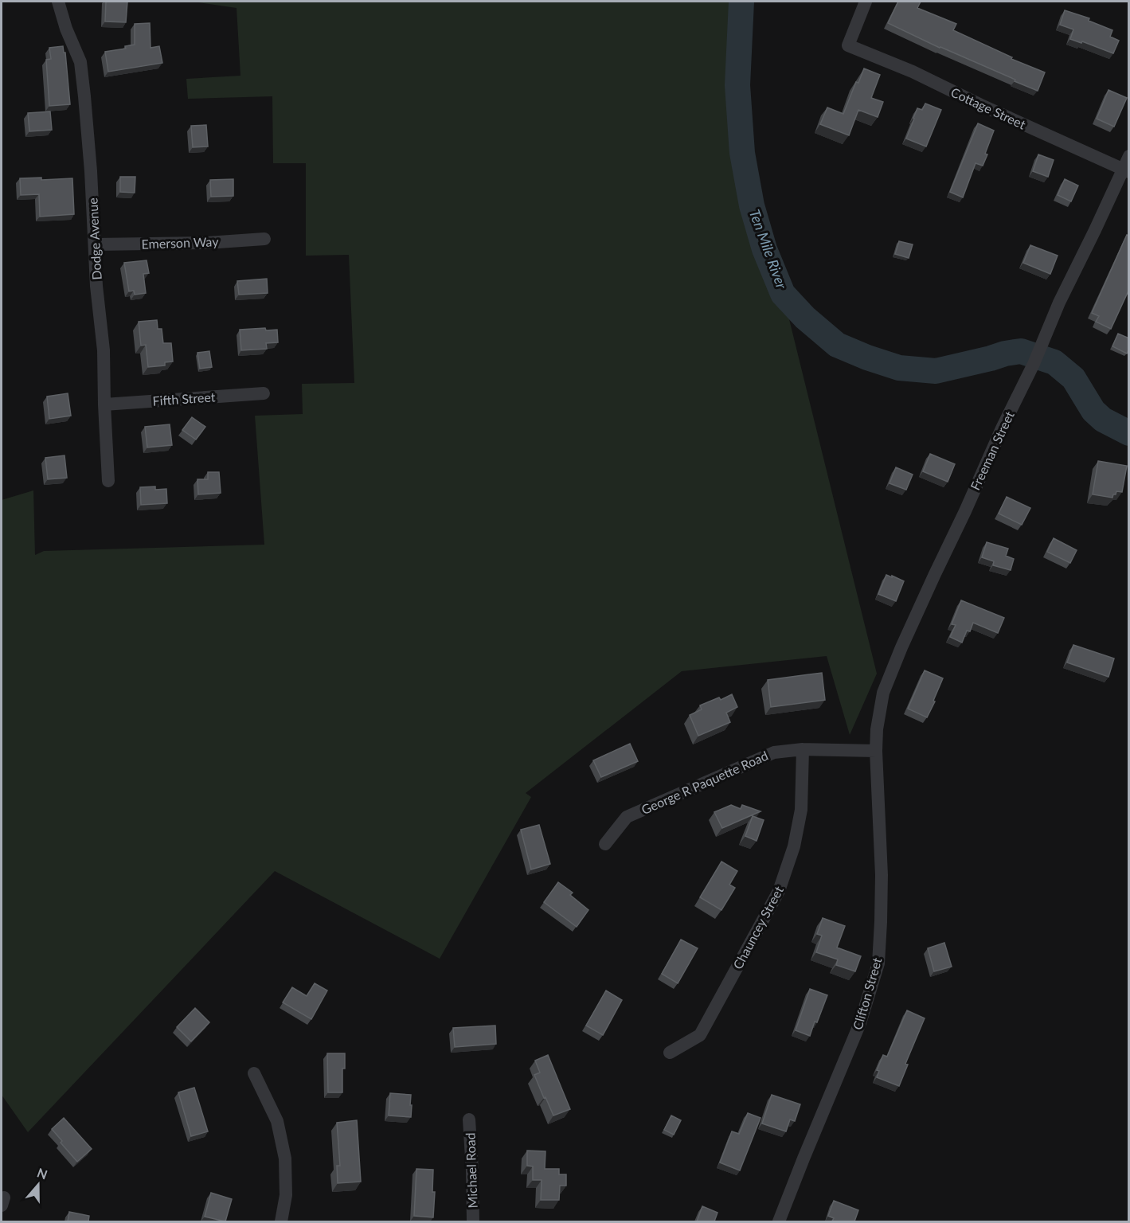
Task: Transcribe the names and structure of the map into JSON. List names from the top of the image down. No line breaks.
{"streets":{"street":["Cottage Street","Dodge Avenue","Emerson Way","Fifth Street","Freeman Street","George R Paquette Road","Chauncey Street","Clifton Street","Michael Road"]},"crossings":[["Cottage Street","Freeman Street"],["Dodge Avenue","Emerson Way"],["Dodge Avenue","Fifth Street"],["Freeman Street","George R Paquette Road"],["Freeman Street","Clifton Street"],["George R Paquette Road","Chauncey Street"],["George R Paquette Road","Clifton Street"]],"water":["Ten Mile River"],"north":"top"}
